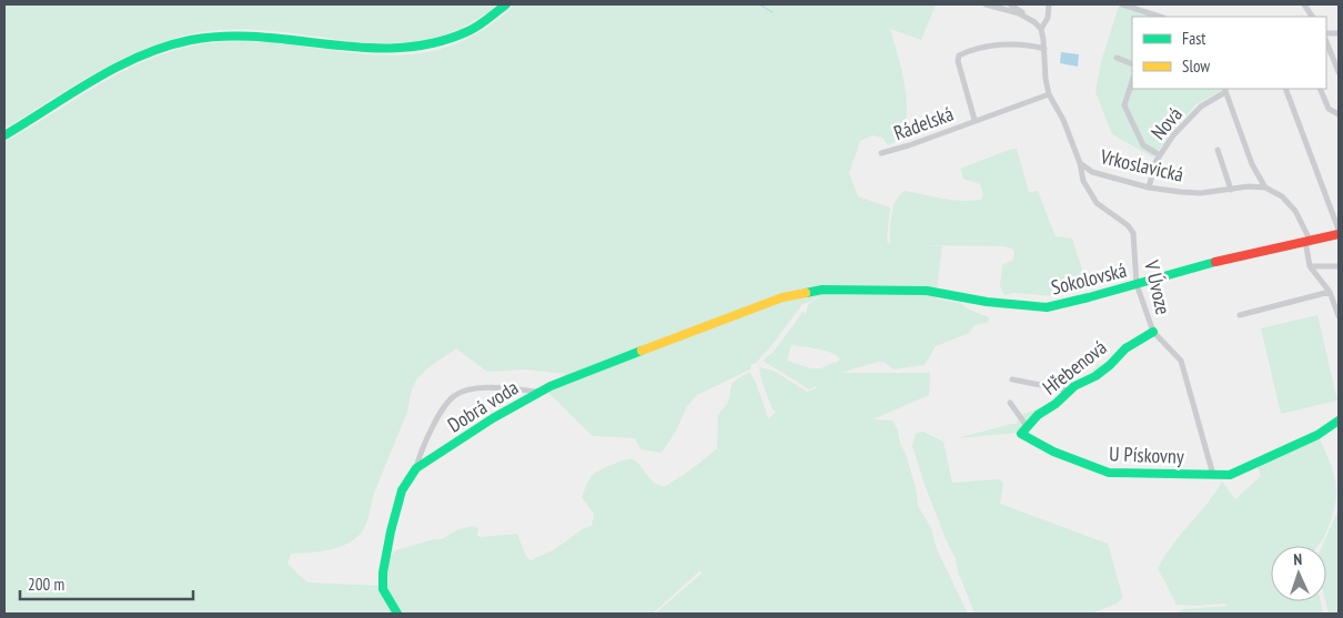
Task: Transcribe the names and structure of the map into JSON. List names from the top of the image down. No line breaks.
{"streets":{"street":["Rádelská","Nová","Vrkoslavická","Sokolovská","V Úvoze","Hřebenová","Dobrá voda","U Pískovny"]},"crossings":[["Rádelská","Vrkoslavická"],["Nová","Vrkoslavická"],["Vrkoslavická","V Úvoze"],["Sokolovská","V Úvoze"],["Sokolovská","Dobrá voda"],["V Úvoze","Hřebenová"],["V Úvoze","U Pískovny"],["Hřebenová","U Pískovny"]],"legend":["Fast","Slow"],"scale_bar":"200 m","north":"top"}
